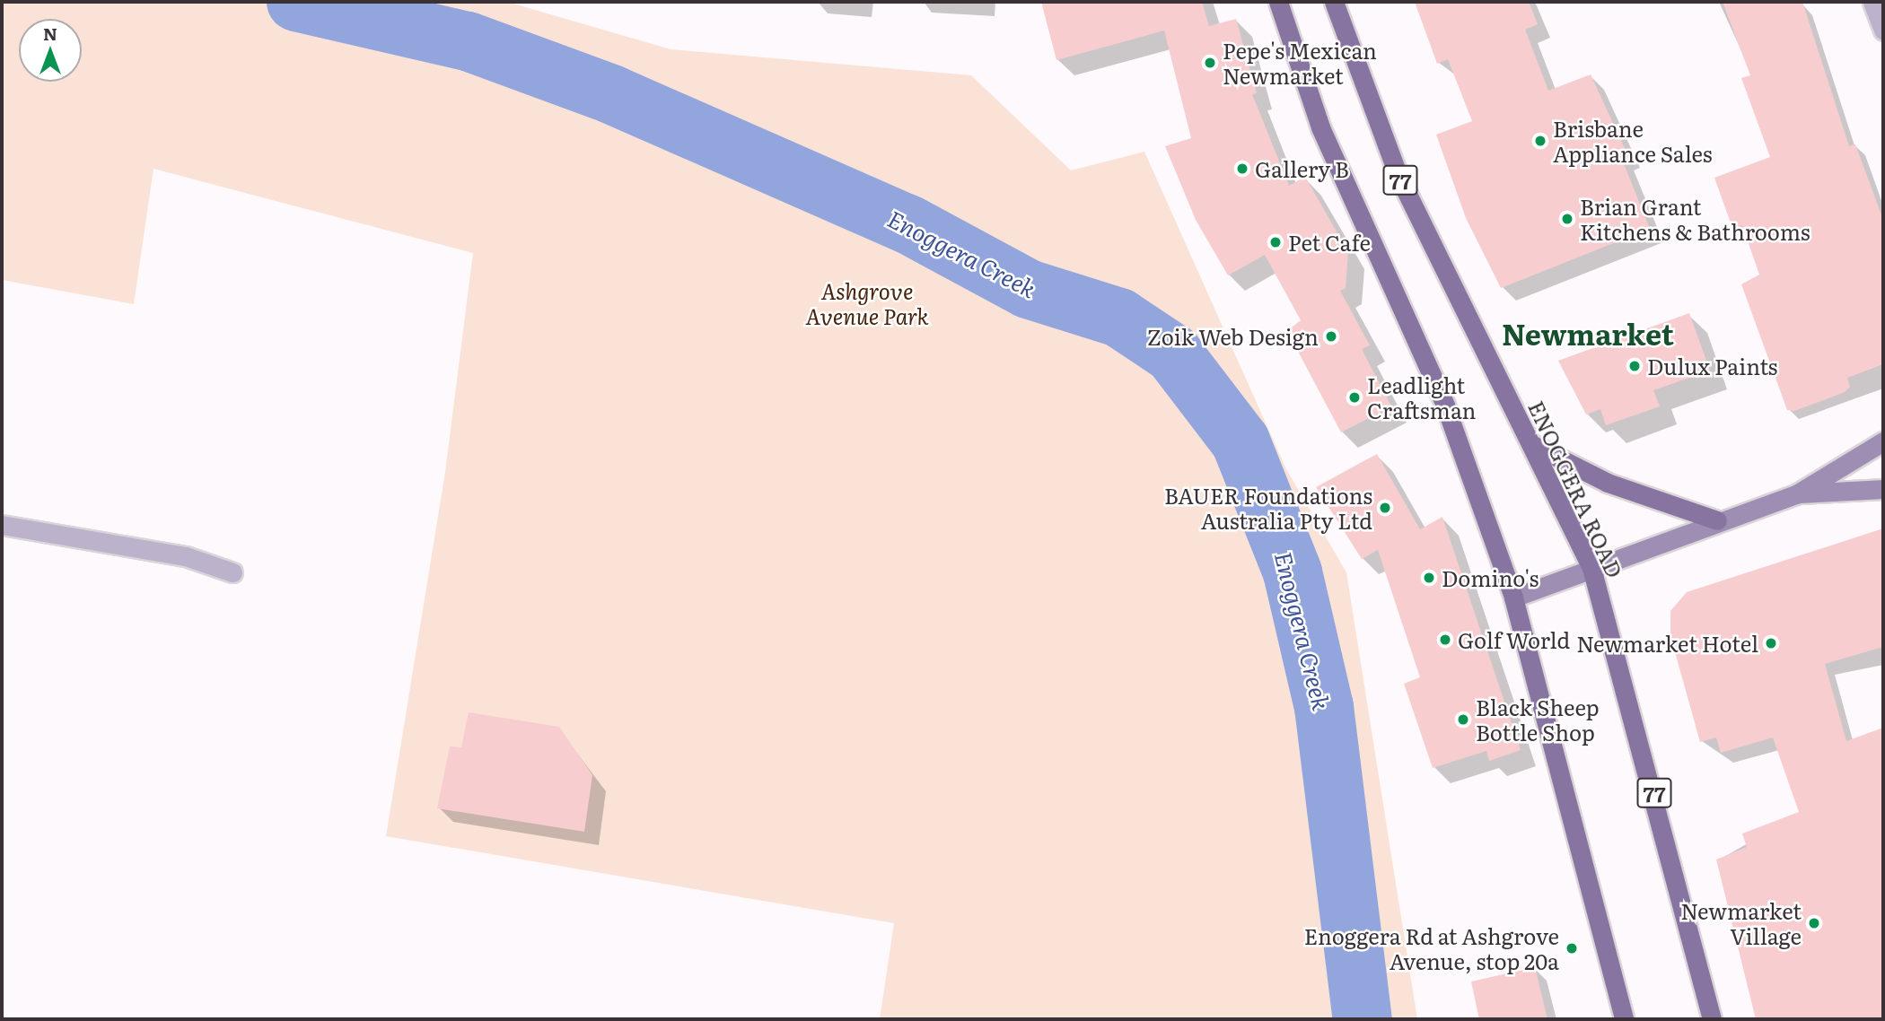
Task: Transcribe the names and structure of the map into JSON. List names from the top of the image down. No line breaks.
{"streets":{"main road":["77","ENOGGERA ROAD"]},"districts":["Newmarket"],"water":["Enoggera Creek"],"parks":["Ashgrove Avenue Park"],"places":["Pepe's Mexican Newmarket","Brisbane Appliance Sales","Gallery B","Brian Grant Kitchens & Bathrooms","Pet Cafe","Zoik Web Design","Dulux Paints","Leadlight Craftsman","BAUER Foundations Australia Pty Ltd","Domino's","Golf World","Newmarket Hotel","Black Sheep Bottle Shop","Newmarket Village","Enoggera Rd at Ashgrove Avenue, stop 20a"],"north":"top"}
